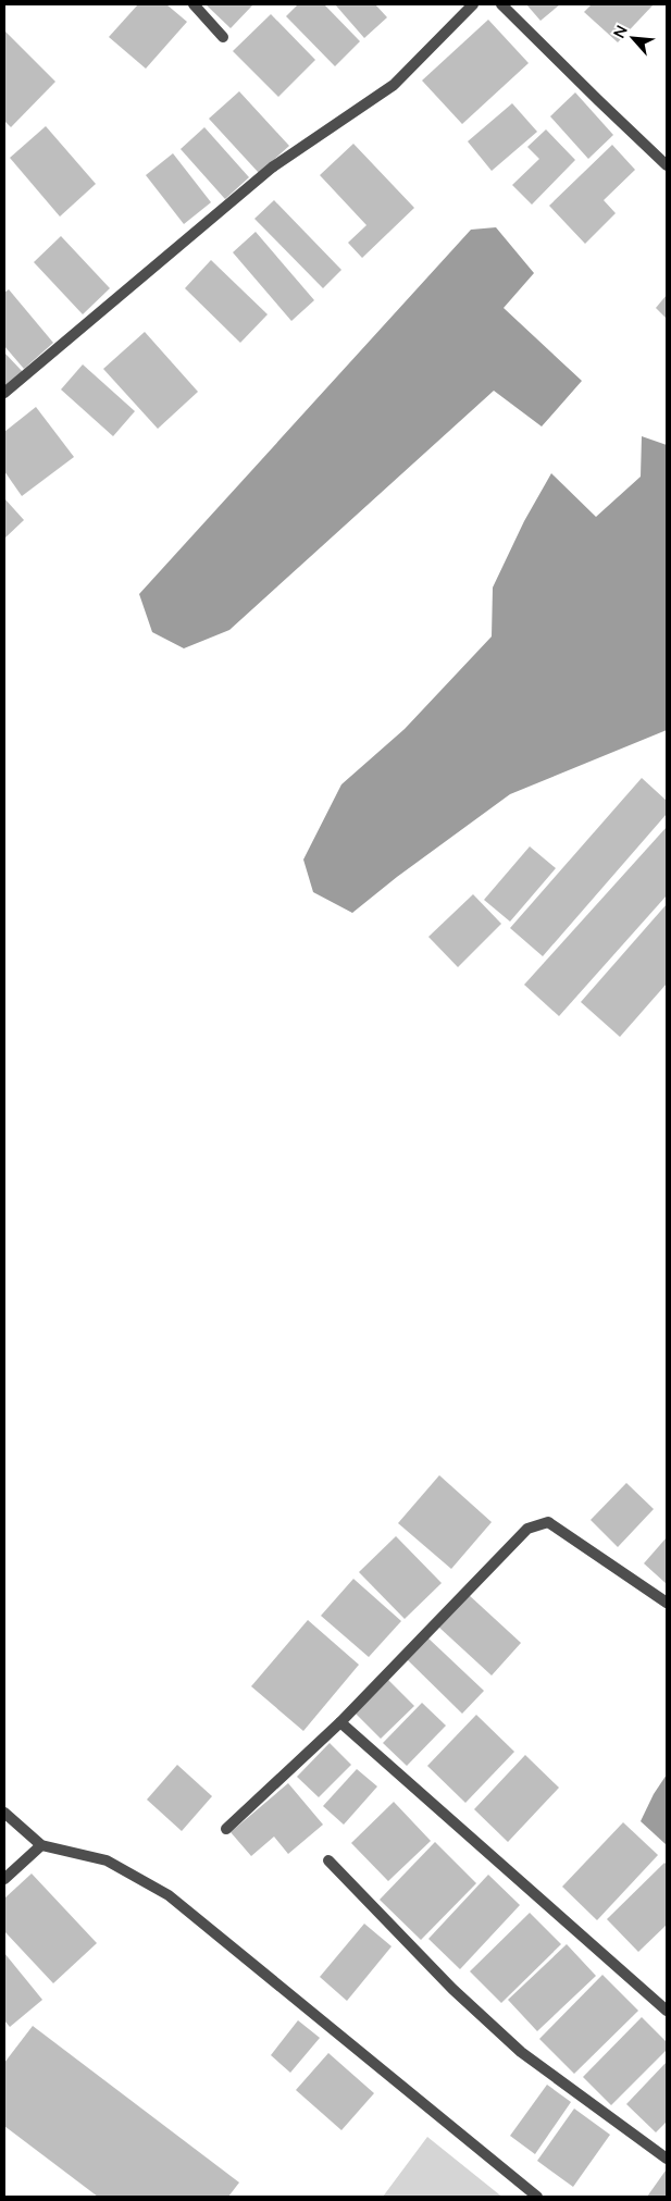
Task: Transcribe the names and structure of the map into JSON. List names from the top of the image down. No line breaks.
{"north":"top left"}
